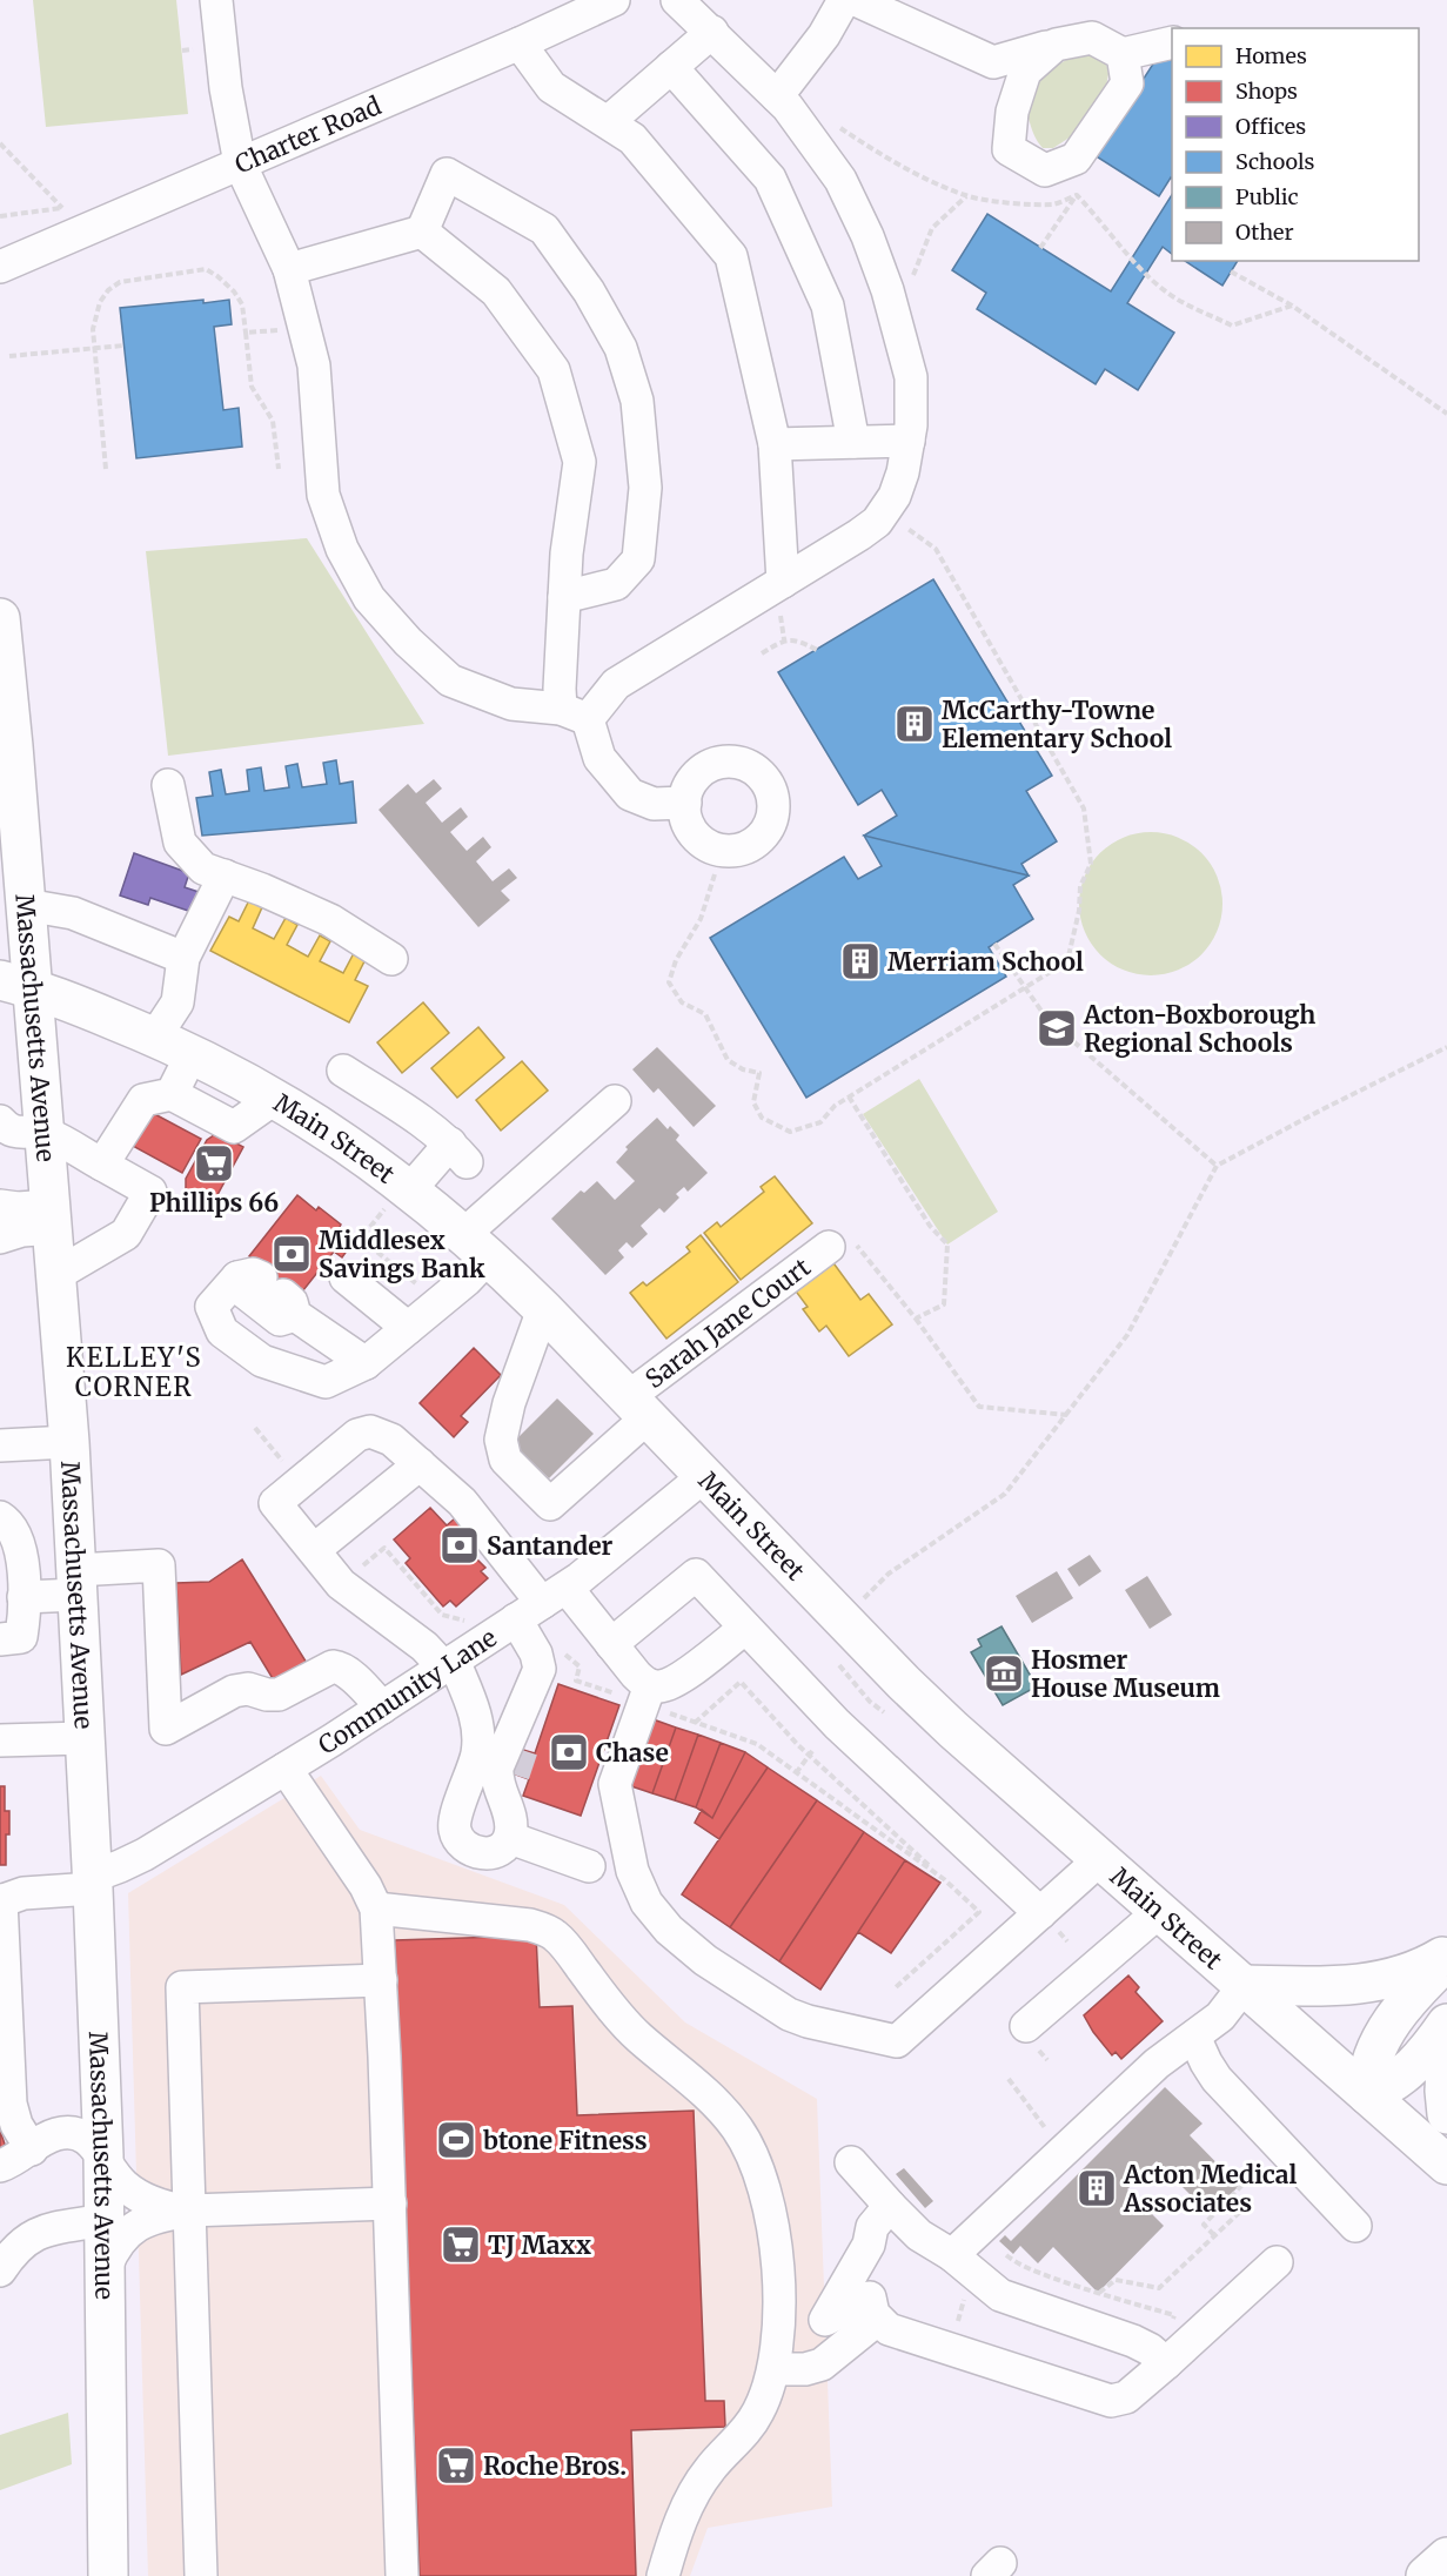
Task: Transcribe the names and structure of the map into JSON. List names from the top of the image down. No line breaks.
{"streets":{"main road":["Massachusetts Avenue","Main Street"],"street":["Charter Road","Sarah Jane Court","Community Lane"]},"crossings":[["Massachusetts Avenue","Main Street"],["Massachusetts Avenue","Community Lane"],["Main Street","Sarah Jane Court"],["Main Street","Community Lane"]],"districts":["KELLEY'S CORNER"],"places":{"building":["McCarthy-Towne Elementary School","Merriam School","Acton Medical Associates"],"school or university":["Acton-Boxborough Regional Schools"],"supermarket":["Phillips 66","TJ Maxx","Roche Bros."],"bank":["Middlesex Savings Bank","Santander","Chase"],"museum":["Hosmer House Museum"],"sports":["btone Fitness"]},"legend":["Homes","Shops","Offices","Schools","Public","Other"]}
